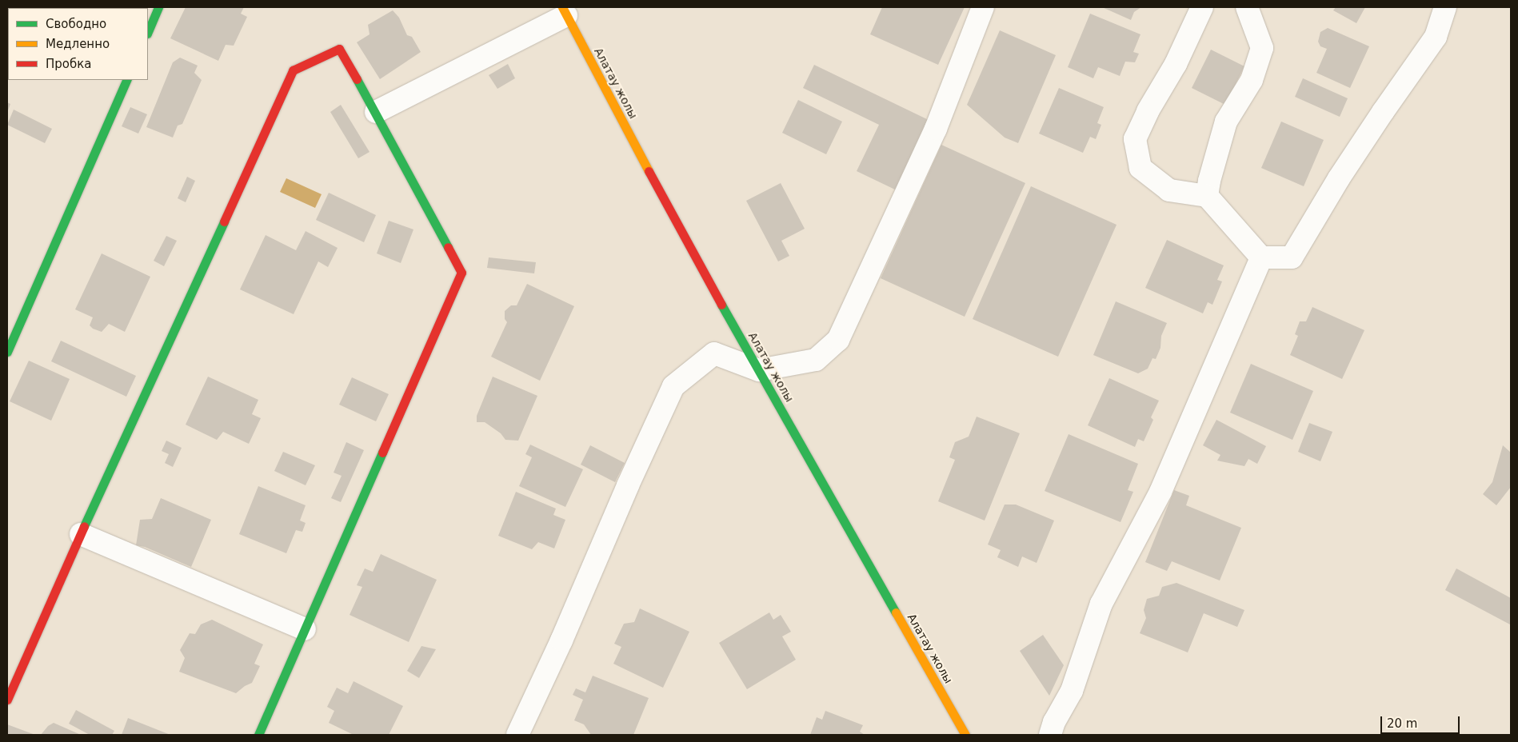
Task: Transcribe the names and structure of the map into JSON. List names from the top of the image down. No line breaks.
{"streets":{"street":["Алатау жолы"]},"legend":["Свободно","Медленно","Пробка"],"scale_bar":"20 m"}
